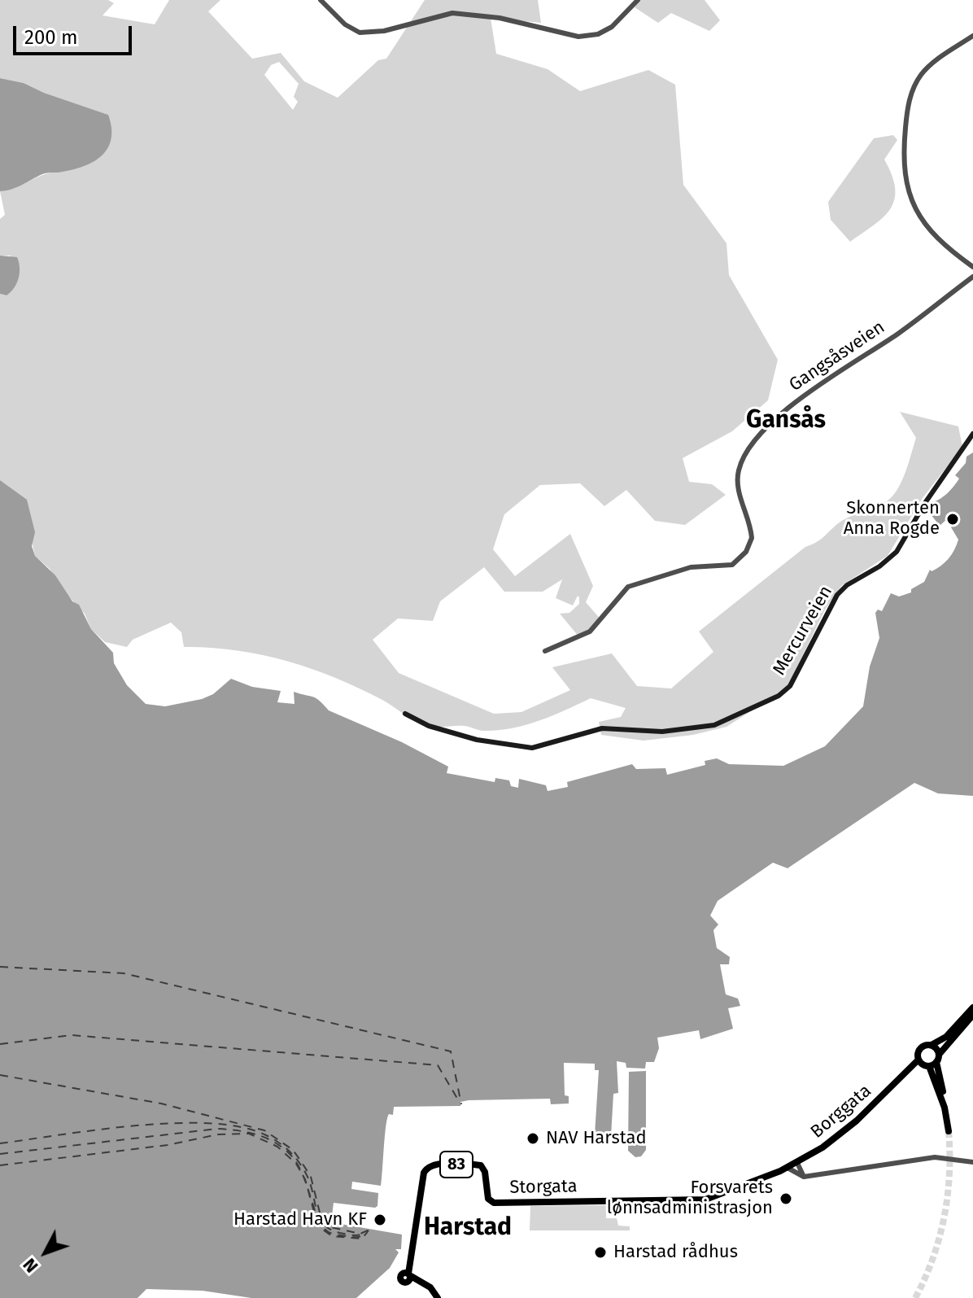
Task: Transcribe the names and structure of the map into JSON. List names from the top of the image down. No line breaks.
{"streets":{"highway":["Borggata","83","Storgata"],"main road":["Mercurveien"],"street":["Gangsåsveien"]},"crossings":[["Borggata","83"],["Borggata","Storgata"]],"districts":["Gansås","Harstad"],"places":["Skonnerten Anna Rogde","NAV Harstad","Forsvarets lønnsadministrasjon","Harstad Havn KF","Harstad rådhus"],"scale_bar":"200 m","north":"bottom left"}
